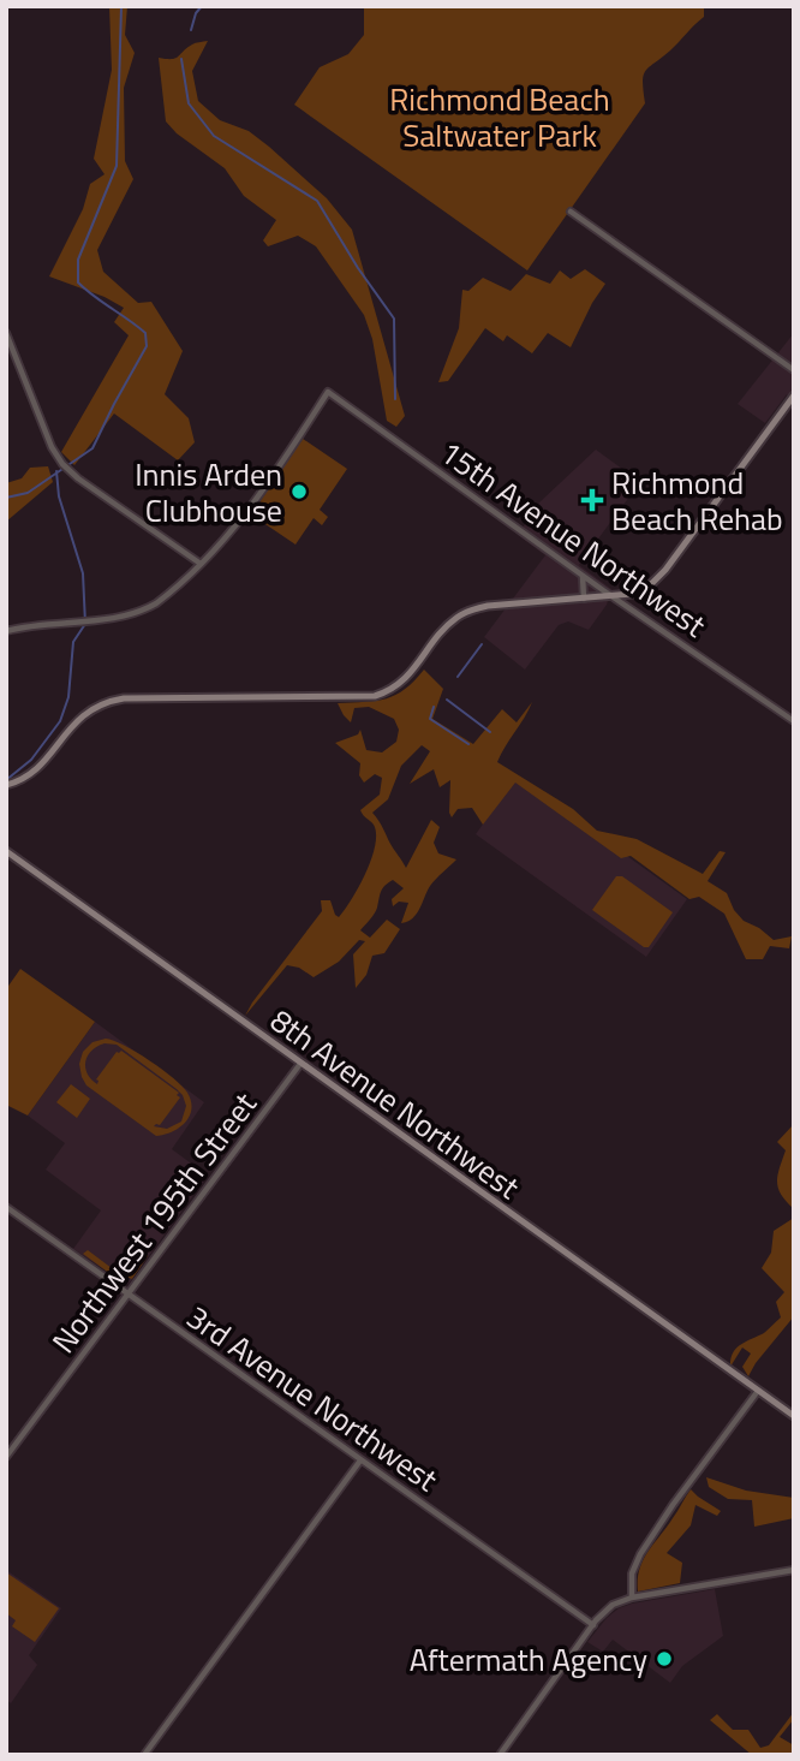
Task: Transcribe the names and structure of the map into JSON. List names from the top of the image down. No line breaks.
{"streets":{"main road":["8th Avenue Northwest"],"street":["15th Avenue Northwest","Northwest 195th Street","3rd Avenue Northwest"]},"crossings":[["8th Avenue Northwest","Northwest 195th Street"],["Northwest 195th Street","3rd Avenue Northwest"]],"parks":["Richmond Beach Saltwater Park"],"places":{"other":["Innis Arden Clubhouse","Aftermath Agency"],"health":["Richmond Beach Rehab"]}}
